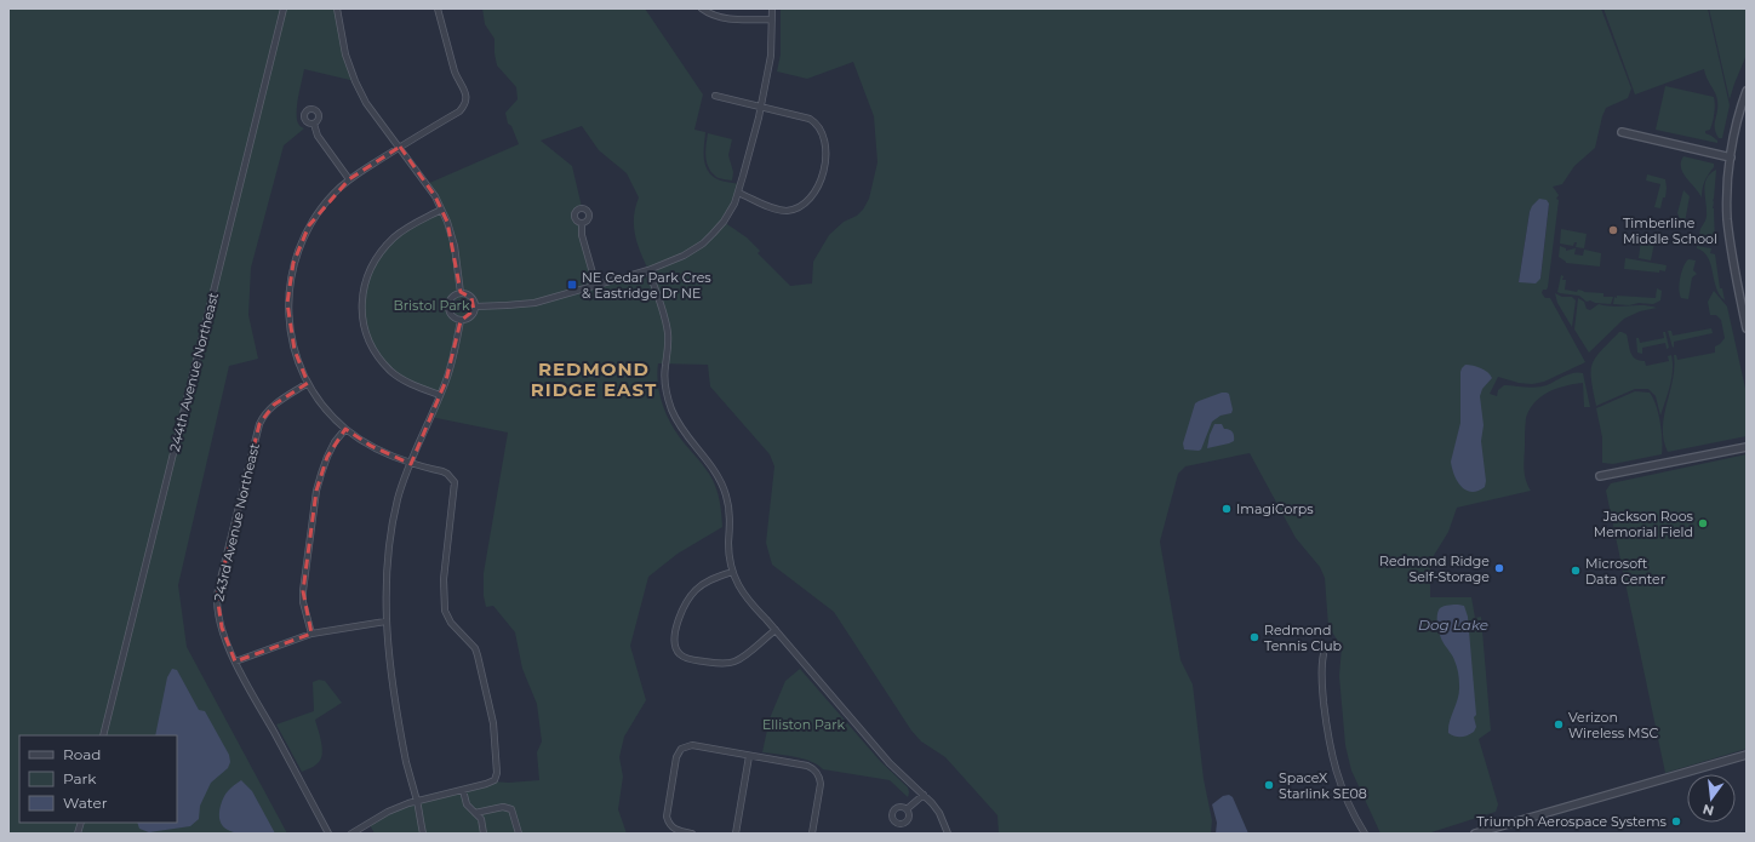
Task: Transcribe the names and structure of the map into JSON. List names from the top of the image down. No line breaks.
{"streets":{"street":["244th Avenue Northeast","243rd Avenue Northeast"]},"districts":["REDMOND RIDGE EAST"],"water":["Dog Lake"],"parks":["Bristol Park","Elliston Park"],"places":{"other":["Timberline Middle School","ImagiCorps","Jackson Roos Memorial Field","Redmond Ridge Self-Storage","Microsoft Data Center","Redmond Tennis Club","Verizon Wireless MSC","SpaceX Starlink SE08","Triumph Aerospace Systems"],"transit":["NE Cedar Park Cres & Eastridge Dr NE"]},"legend":["Road","Park","Water"],"north":"bottom"}
